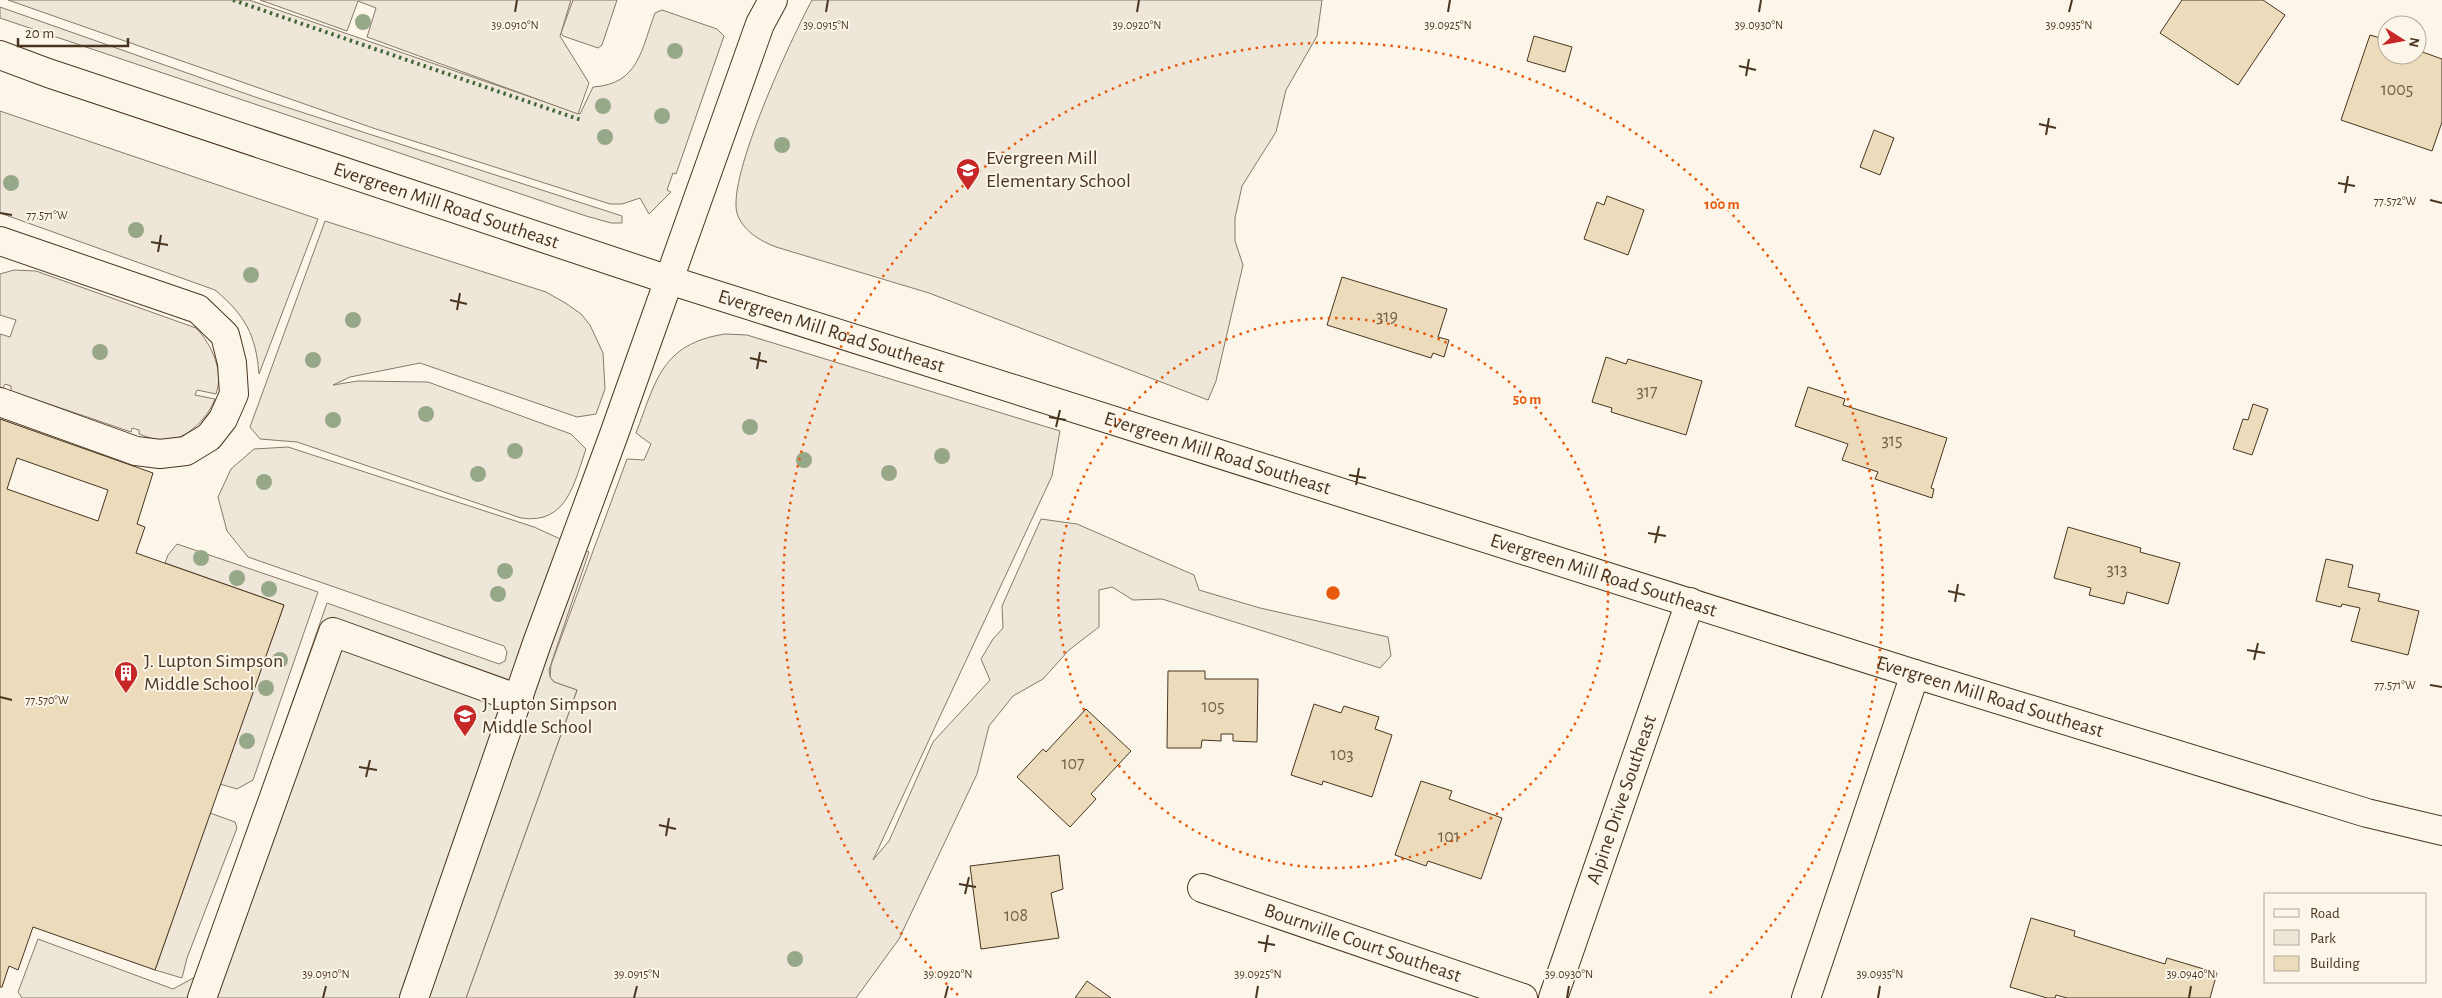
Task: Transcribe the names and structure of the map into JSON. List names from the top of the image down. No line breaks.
{"streets":{"main road":["Evergreen Mill Road Southeast","Alpine Drive Southeast","Bournville Court Southeast"]},"crossings":[["Evergreen Mill Road Southeast","Alpine Drive Southeast"]],"places":{"school or university":["Evergreen Mill Elementary School","J Lupton Simpson Middle School"],"building":["J. Lupton Simpson Middle School"]},"house_numbers":["1005","319","317","315","313","105","103","107","101","108"],"legend":["Road","Park","Building"],"scale_bar":"20 m","north":"right","coordinates":["39.0910°N","39.0915°N","39.0920°N","39.0925°N","39.0930°N","39.0935°N","77.572°W","77.571°W","77.570°W","39.0940°N"],"rings":["100 m","50 m"]}
